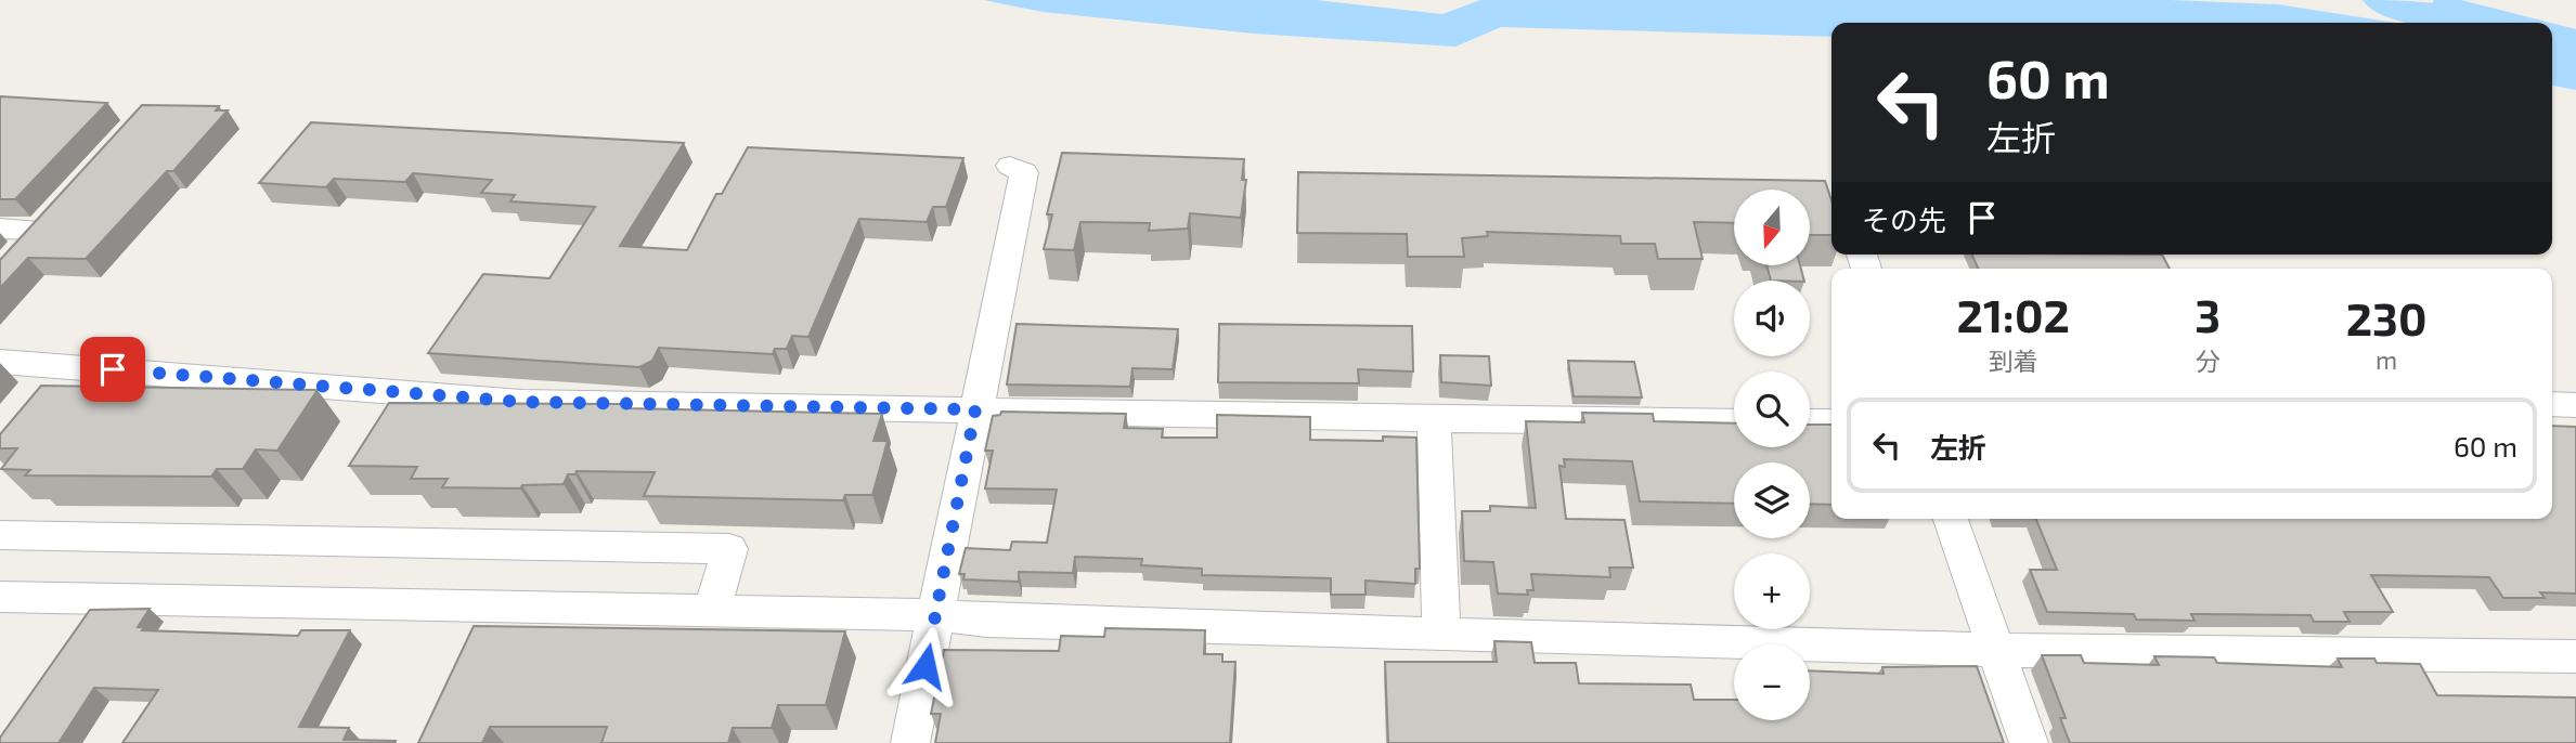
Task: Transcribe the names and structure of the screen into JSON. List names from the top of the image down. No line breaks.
{"north":"bottom","page":{"turn":["60 m","左折"],"then":"その先","map_buttons":["+","−"],"eta":["21:02","到着","3","分","230","m"],"list":[{"name":"左折","value":"60 m"}]}}
